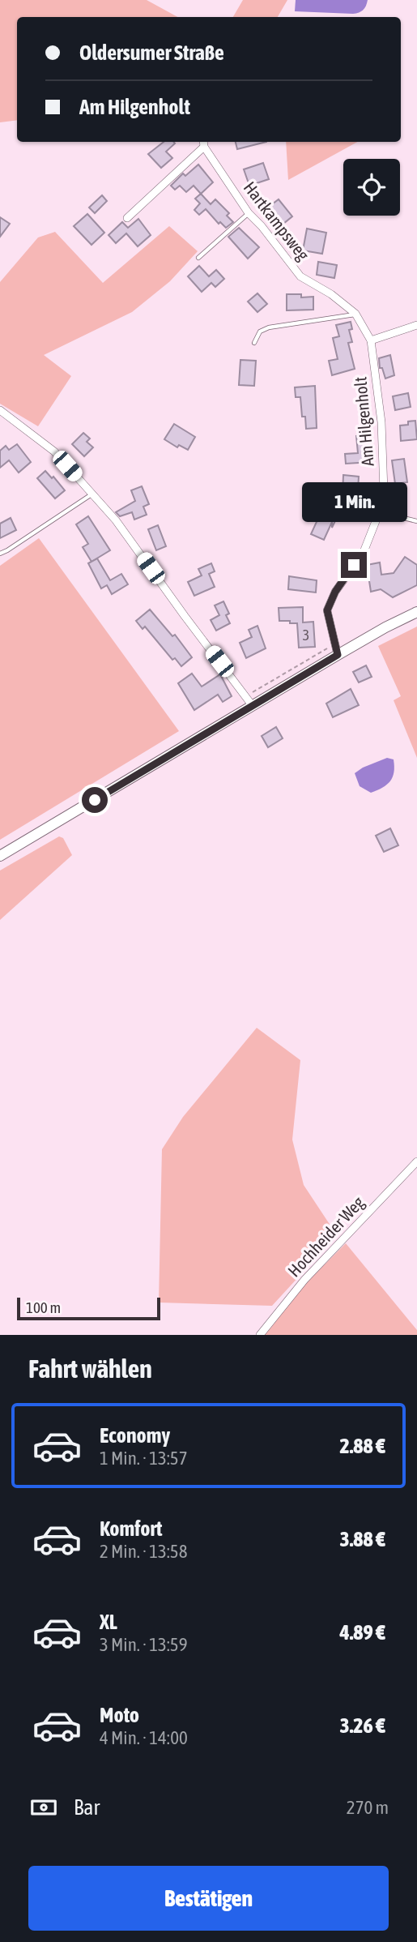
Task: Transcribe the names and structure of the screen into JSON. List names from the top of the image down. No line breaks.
{"streets":{"street":["Hartkampsweg","Am Hilgenholt","Hochheider Weg"]},"crossings":[["Hartkampsweg","Am Hilgenholt"]],"house_numbers":["3"],"scale_bar":"100 m","page":{"banner":["Oldersumer Straße","Am Hilgenholt"],"bubble":"1 Min.","scale":"100 m","heading":"Fahrt wählen","list":[{"name":"Economy","note":"1 Min. · 13:57","value":"2.88 €"},{"name":"Komfort","note":"2 Min. · 13:58","value":"3.88 €"},{"name":"XL","note":"3 Min. · 13:59","value":"4.89 €"},{"name":"Moto","note":"4 Min. · 14:00","value":"3.26 €"}],"pay":["Bar","270 m"],"buttons":"Bestätigen"}}
